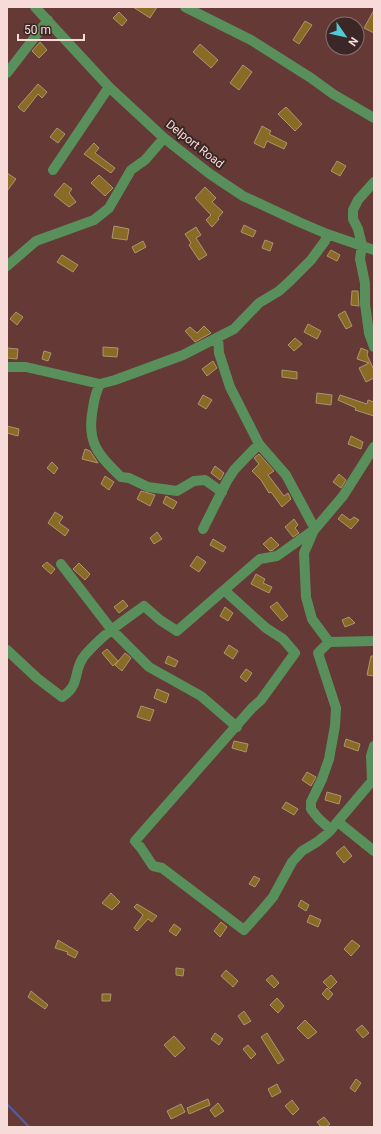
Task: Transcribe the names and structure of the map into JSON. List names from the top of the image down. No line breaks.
{"streets":{"street":["Delport Road"]},"scale_bar":"50 m","north":"bottom right"}
